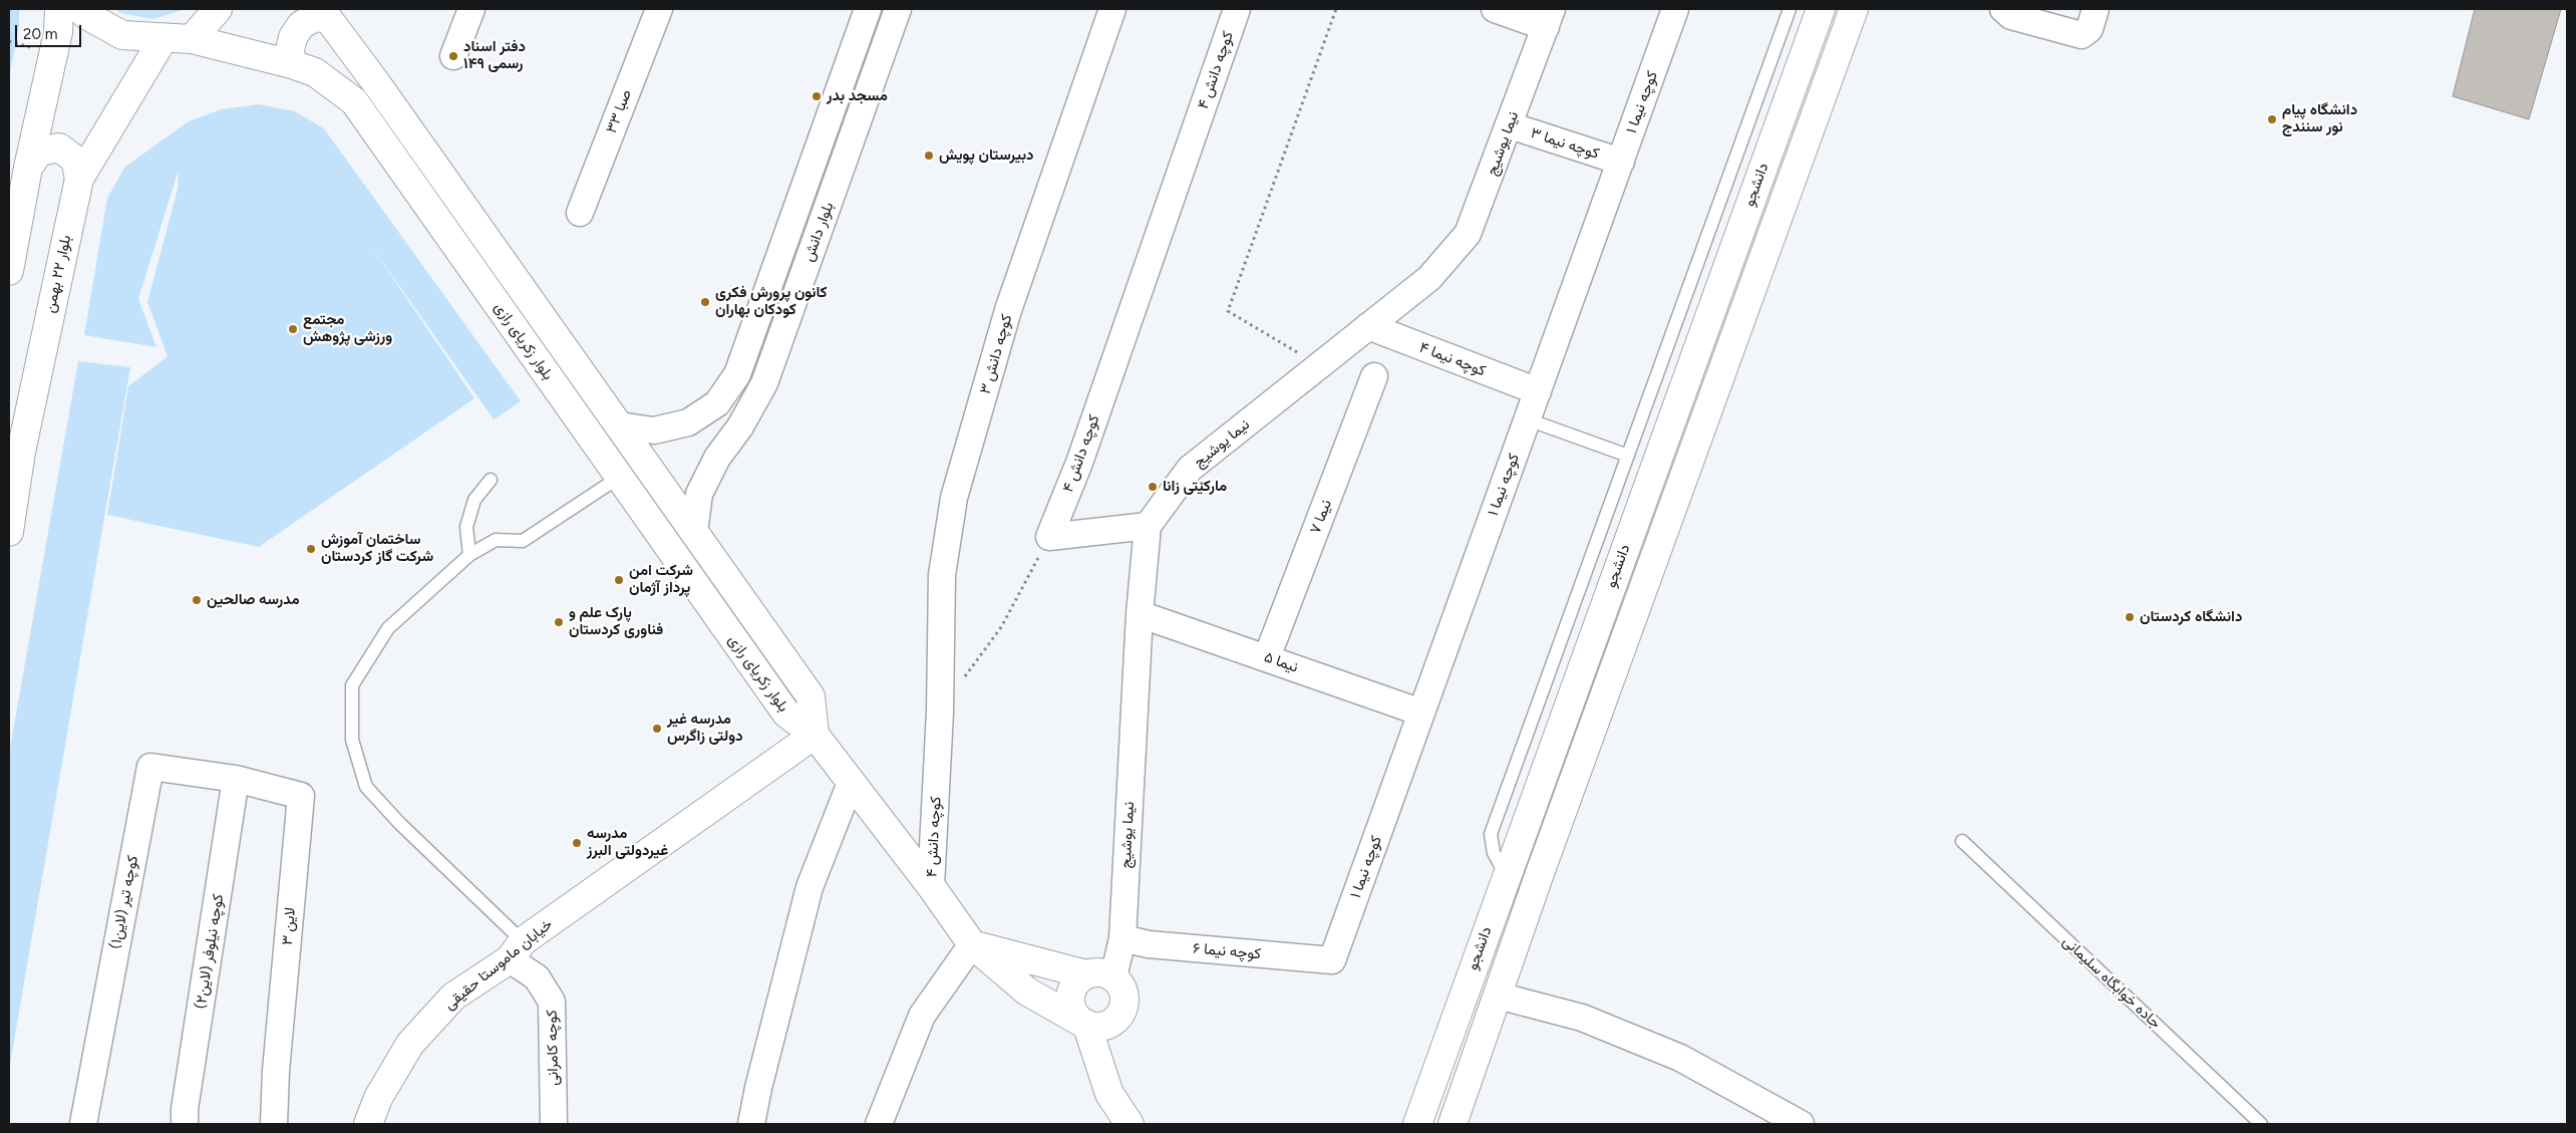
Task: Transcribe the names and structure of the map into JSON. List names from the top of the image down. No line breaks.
{"streets":{"main road":["دانشجو","بلوار ۲۲ بهمن","بلوار زکریای رازی","خیابان ماموستا حقیقی"],"street":["کوچه دانش ۴","کوچه نیما ۱","۳۳ صبا","نیما یوشیج","کوچه نیما ۳","بلوار دانش","کوچه دانش ۳","کوچه نیما ۴","نیما ۷","نیما ۵","کوچه تیر (لاین۱)","لاین ۳","کوچه نیلوفر (لاین۲)","کوچه نیما ۶","کوچه کامرانی"],"lane":["جاده خوابگاه سلیمانی"]},"crossings":[["کوچه دانش ۴","کوچه دانش ۳"],["کوچه نیما ۱","کوچه نیما ۳"],["کوچه نیما ۱","کوچه نیما ۴"],["کوچه نیما ۱","نیما ۵"],["کوچه نیما ۱","کوچه نیما ۶"],["نیما یوشیج","کوچه نیما ۳"],["نیما یوشیج","کوچه نیما ۴"],["نیما یوشیج","نیما ۵"],["نیما یوشیج","کوچه نیما ۶"],["بلوار دانش","بلوار زکریای رازی"],["بلوار ۲۲ بهمن","بلوار زکریای رازی"],["بلوار زکریای رازی","خیابان ماموستا حقیقی"],["نیما ۷","نیما ۵"],["کوچه تیر (لاین۱)","لاین ۳"],["کوچه تیر (لاین۱)","کوچه نیلوفر (لاین۲)"],["لاین ۳","کوچه نیلوفر (لاین۲)"],["خیابان ماموستا حقیقی","کوچه کامرانی"]],"places":["دفتر اسناد رسمی ۱۴۹","مسجد بدر","دانشگاه پیام نور سنندج","دبیرستان پویش","کانون پرورش فکری کودکان بهاران","مجتمع ورزشی پژوهش","مارکێتی زانا","ساختمان آموزش شرکت گاز کردستان","شرکت امن پرداز آژمان","مدرسه صالحین","دانشگاه کردستان","پارک علم و فناوری کردستان","مدرسه غیر دولتی زاگرس","مدرسه غیردولتی البرز"],"scale_bar":"20 m"}
